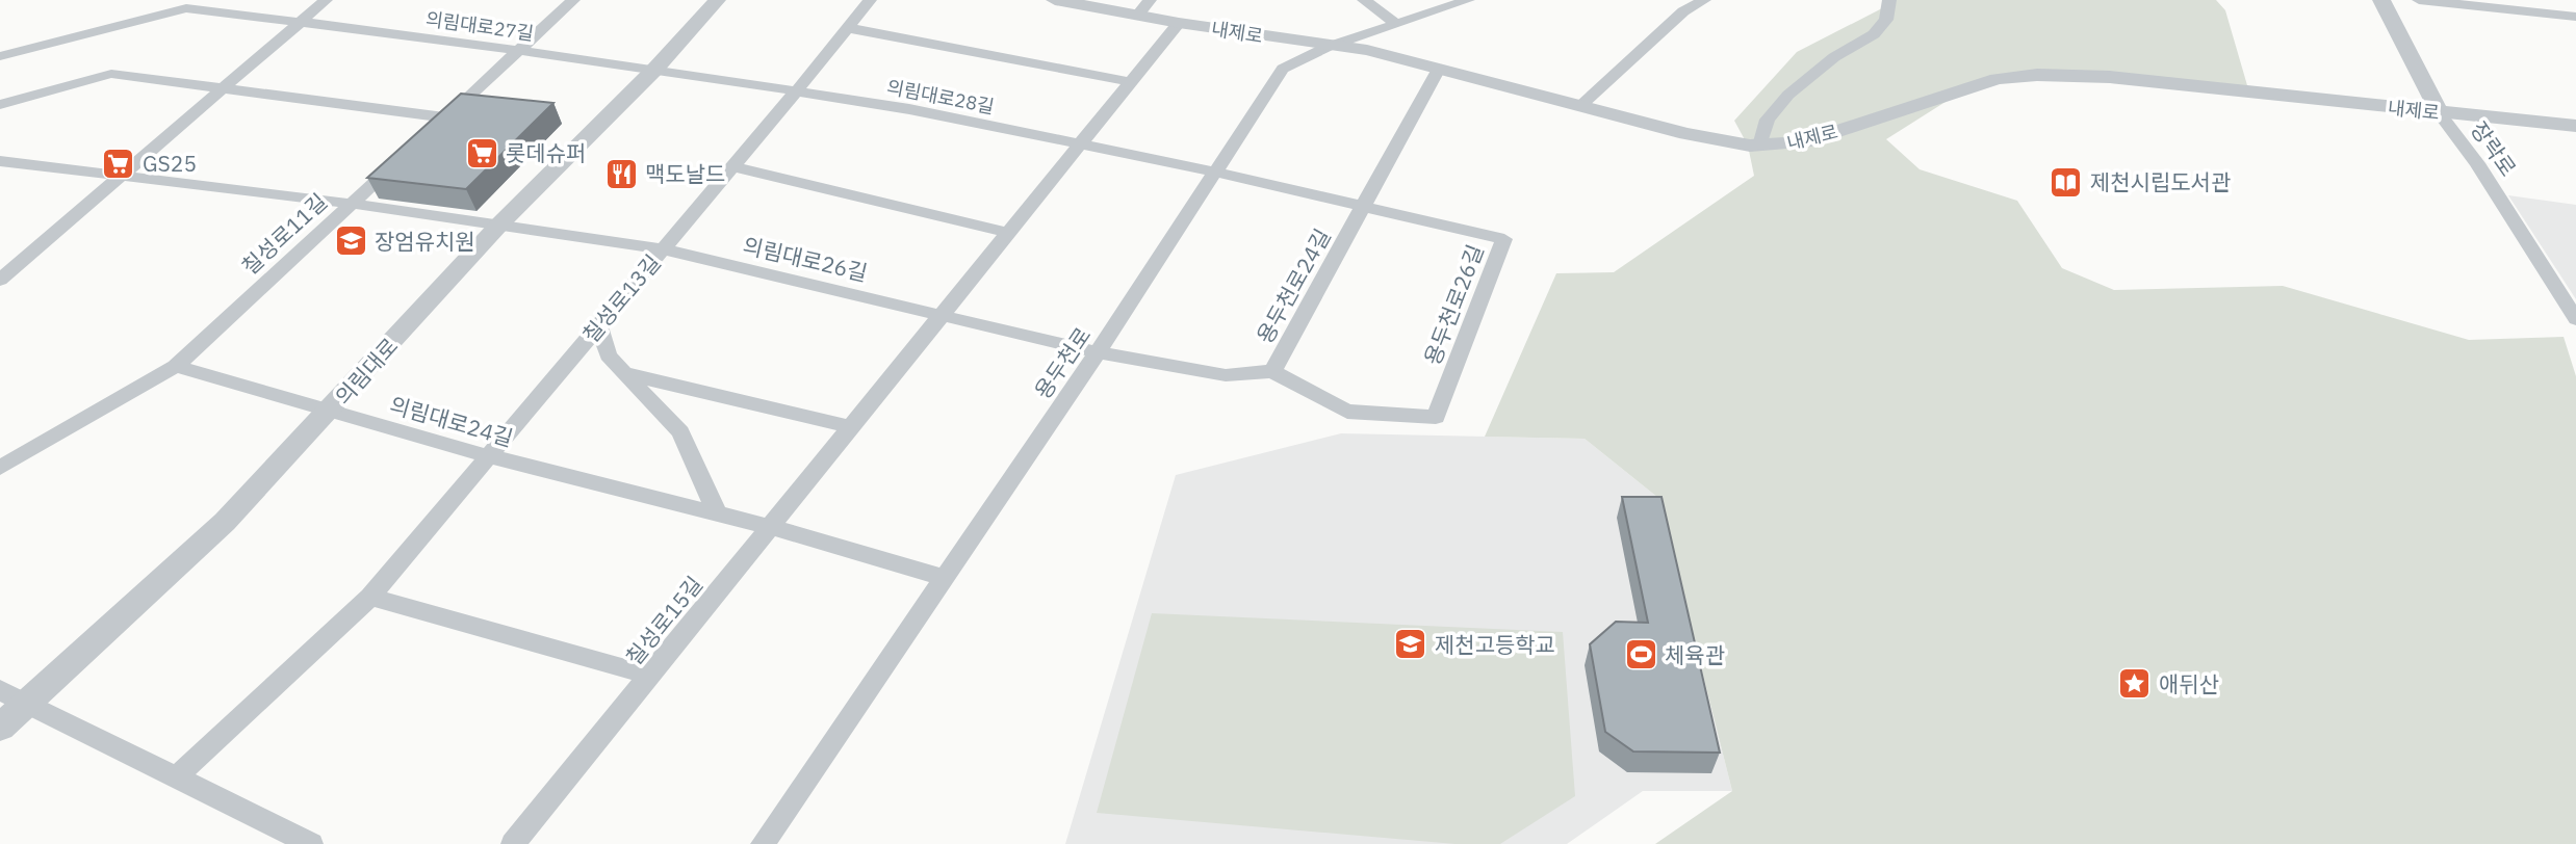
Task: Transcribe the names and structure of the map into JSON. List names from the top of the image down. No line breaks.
{"streets":{"street":["의림대로27길","내제로","의림대로28길","장락로","칠성로11길","의림대로26길","용두천로24길","칠성로13길","용두천로26길","용두천로","의림대로","의림대로24길","칠성로15길"]},"crossings":[["의림대로27길","의림대로28길"],["의림대로27길","의림대로"],["내제로","장락로"],["내제로","용두천로24길"],["내제로","용두천로"],["내제로","칠성로15길"],["의림대로28길","칠성로13길"],["의림대로28길","용두천로26길"],["의림대로28길","용두천로"],["의림대로28길","의림대로"],["의림대로28길","칠성로15길"],["칠성로11길","의림대로26길"],["칠성로11길","의림대로24길"],["의림대로26길","용두천로24길"],["의림대로26길","칠성로13길"],["의림대로26길","용두천로"],["의림대로26길","의림대로"],["의림대로26길","칠성로15길"],["용두천로24길","용두천로26길"],["용두천로24길","용두천로"],["칠성로13길","의림대로24길"],["용두천로26길","용두천로"],["용두천로","의림대로24길"],["의림대로","의림대로24길"],["의림대로24길","칠성로15길"]],"places":{"supermarket":["롯데슈퍼","GS25"],"restaurant":["맥도날드"],"library":["제천시립도서관"],"school or university":["장엄유치원","제천고등학교"],"sports":["체육관"],"place":["애뒤산"]}}
